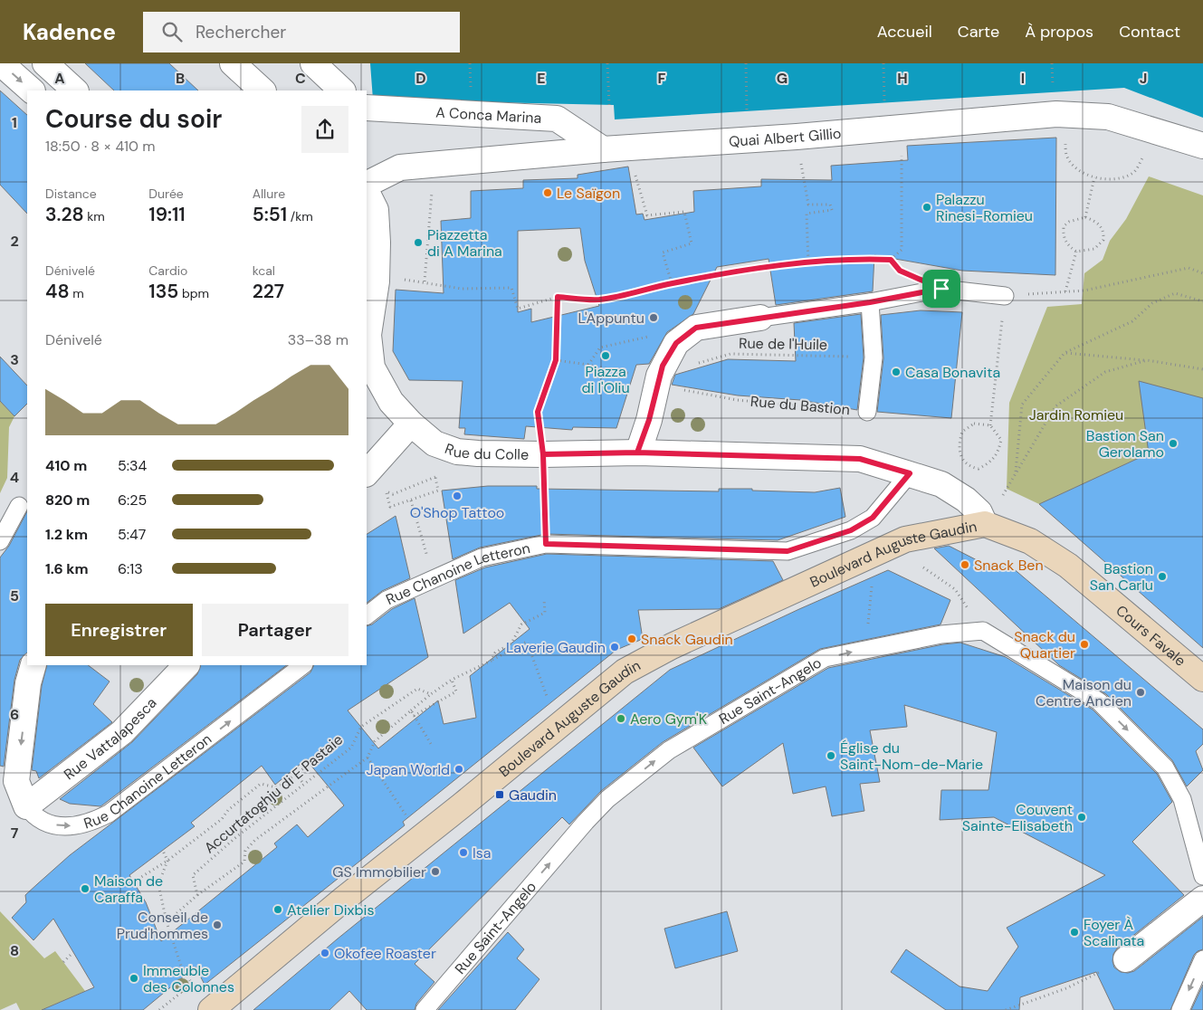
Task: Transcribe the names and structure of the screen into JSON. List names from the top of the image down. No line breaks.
{"streets":{"main road":["Boulevard Auguste Gaudin","Cours Favale"],"street":["A Conca Marina","Quai Albert Gillio","Rue du Colle","Rue Vattalapesca"],"lane":["Rue du Bastion","Rue Chanoine Letteron","Rue Saint-Angelo"],"path":["Rue de l'Huile","Accurtatoghju di E Pastaie"]},"crossings":[["A Conca Marina","Quai Albert Gillio"],["Rue de l'Huile","Rue du Bastion"],["Rue du Colle","Boulevard Auguste Gaudin"],["Rue du Colle","Rue Chanoine Letteron"],["Rue du Colle","Cours Favale"],["Boulevard Auguste Gaudin","Cours Favale"],["Rue Chanoine Letteron","Rue Vattalapesca"]],"one_way":["Rue Saint-Angelo"],"parks":["Jardin Romieu"],"places":{"other":["Le Saïgon","Palazzu Rinesi-Romieu","Piazzetta di A Marina","L'Appuntu","Piazza di l'Oliu","Casa Bonavita","Bastion San Gerolamo","O'Shop Tattoo","Snack Ben","Bastion San Carlu","Snack Gaudin","Snack du Quartier","Laverie Gaudin","Maison du Centre Ancien","Aero Gym'K","Église du Saint-Nom-de-Marie","Japan World","Couvent Sainte-Elisabeth","Isa","GS Immobilier","Maison de Caraffa","Atelier Dixbis","Conseil de Prud'hommes","Foyer À Scalinata","Okofee Roaster","Immeuble des Colonnes"],"transit":["Gaudin"]},"page":{"header":"Kadence","search":"Rechercher","nav":["Accueil","Carte","À propos","Contact"],"heading":["Course du soir","18:50 · 8 × 410 m"],"stats":[["Distance","3.28 km"],["Durée","19:11"],["Allure","5:51 /km"],["Dénivelé","48 m"],["Cardio","135 bpm"],["kcal","227"]],"chart":["Dénivelé","33–38 m"],"list":[{"name":"410 m","note":"5:34"},{"name":"820 m","note":"6:25"},{"name":"1.2 km","note":"5:47"},{"name":"1.6 km","note":"6:13"}],"buttons":["Enregistrer","Partager"]},"grid":{"columns":["A","B","C","D","E","F","G","H","I","J"],"rows":["1","2","3","4","5","6","7","8"]}}
